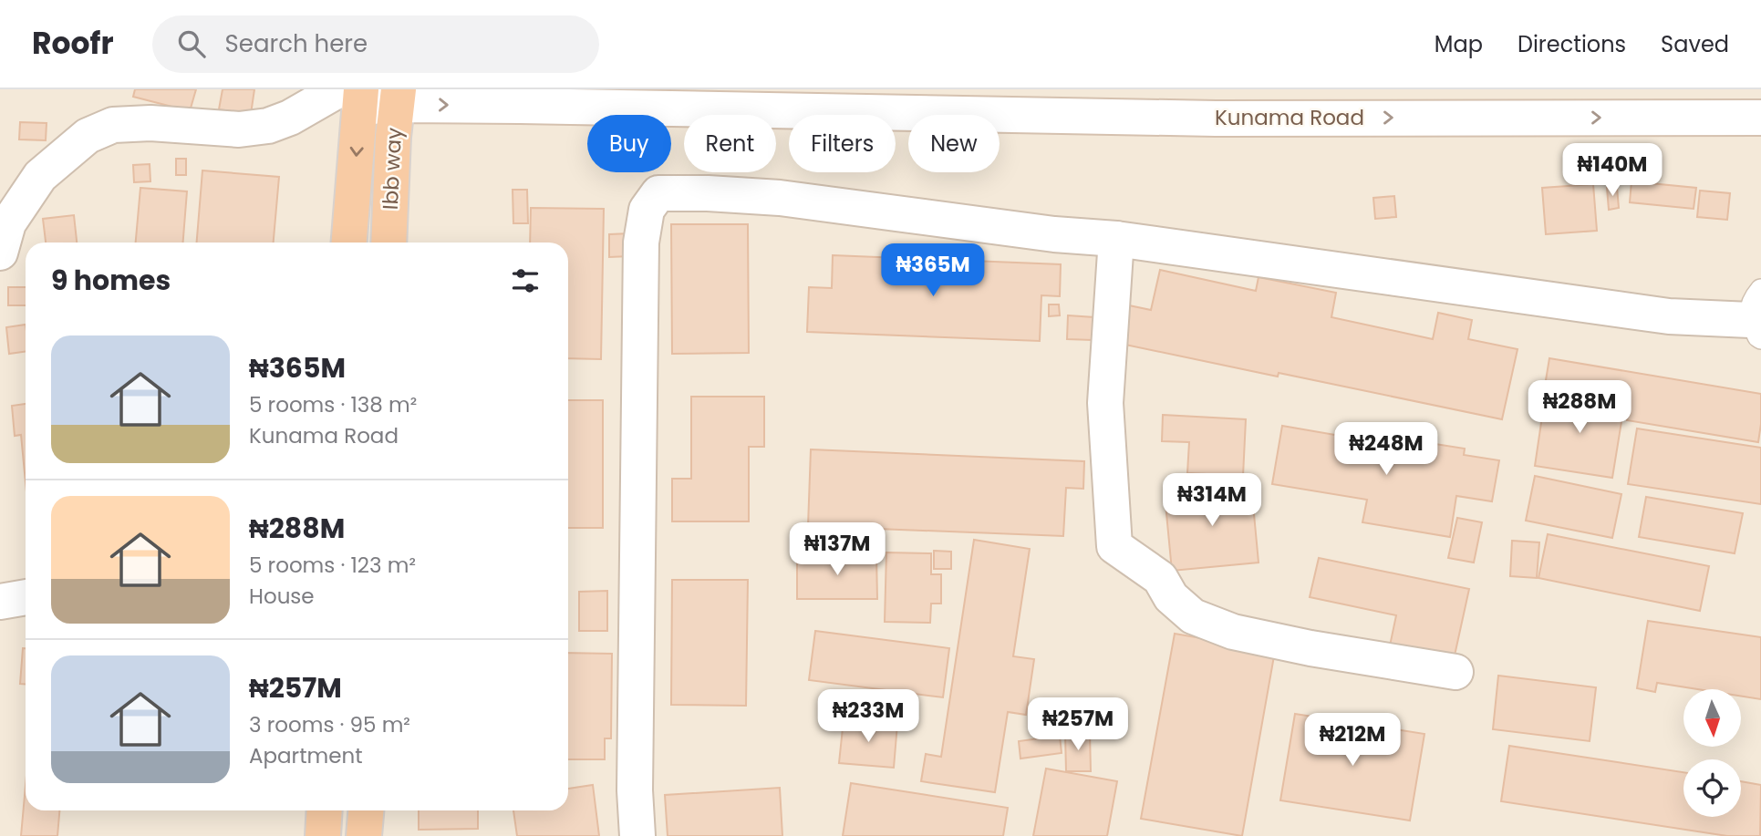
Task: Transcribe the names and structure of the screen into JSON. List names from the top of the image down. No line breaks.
{"streets":{"highway":["Ibb way"],"street":["Kunama Road"]},"crossings":[["Kunama Road","Ibb way"]],"north":"bottom","page":{"header":"Roofr","search":"Search here","nav":["Map","Directions","Saved"],"chip":["Buy","Rent","Filters","New"],"price":["₦140M","₦365M","₦288M","₦248M","₦314M","₦137M","₦233M","₦257M","₦212M"],"heading":"9 homes","list":[{"name":"₦365M","note":"5 rooms · 138 m² · Kunama Road"},{"name":"₦288M","note":"5 rooms · 123 m² · House"},{"name":"₦257M","note":"3 rooms · 95 m² · Apartment"}]}}
